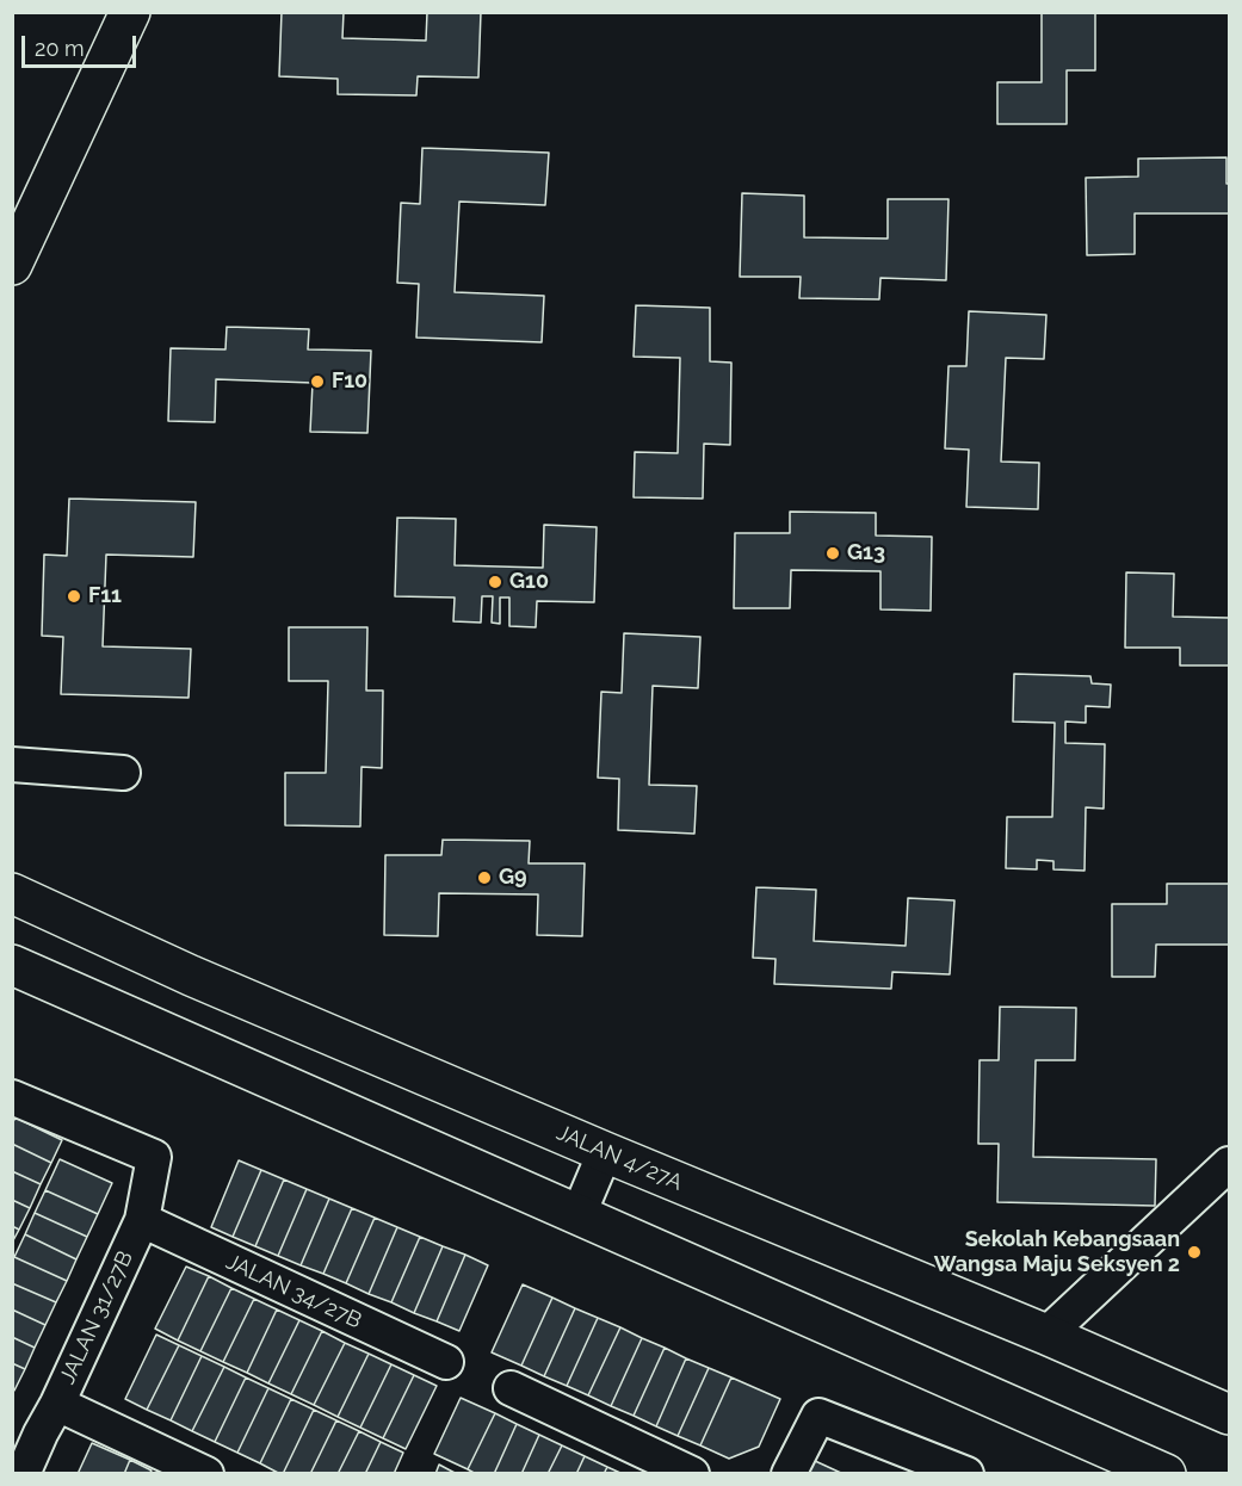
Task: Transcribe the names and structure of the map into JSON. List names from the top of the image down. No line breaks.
{"streets":{"street":["JALAN 4/27A","JALAN 34/27B","JALAN 31/27B"]},"crossings":[["JALAN 34/27B","JALAN 31/27B"]],"places":["F10","G13","G10","F11","G9","Sekolah Kebangsaan Wangsa Maju Seksyen 2"],"scale_bar":"20 m"}
